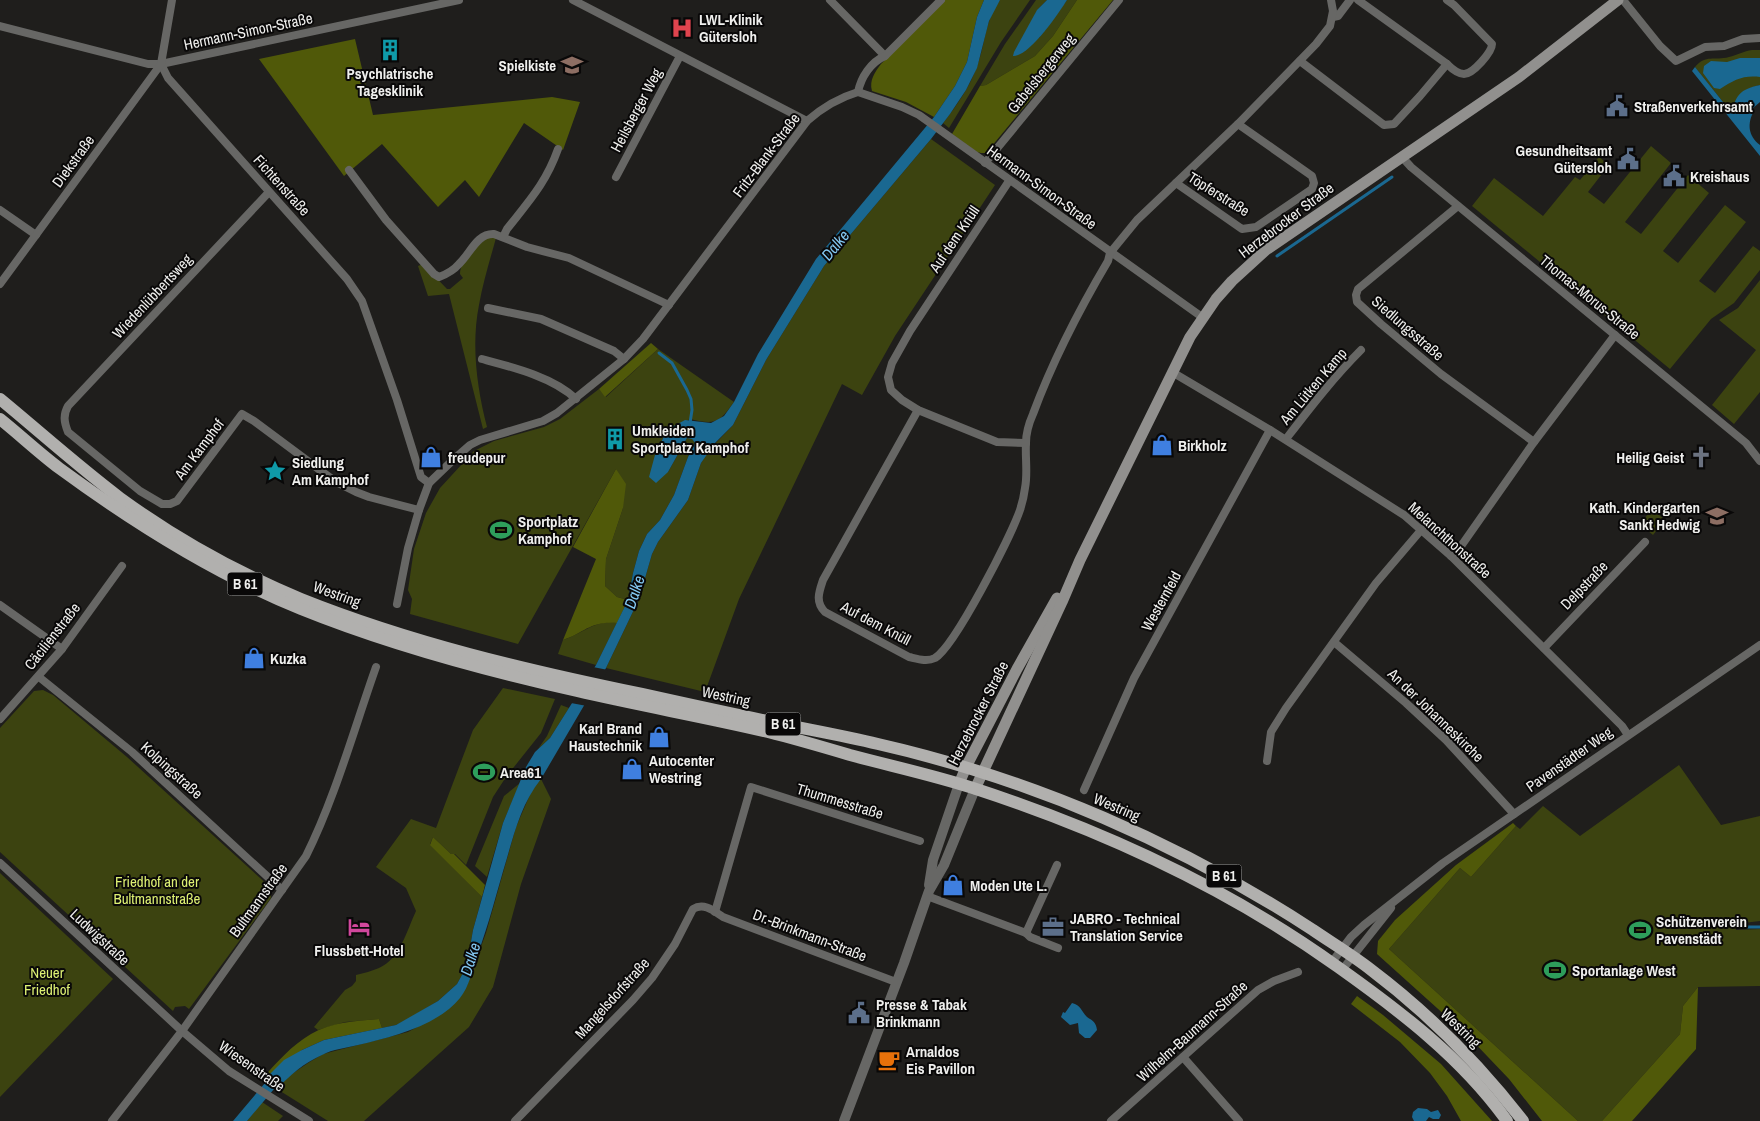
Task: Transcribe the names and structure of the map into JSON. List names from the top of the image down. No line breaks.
{"streets":{"main road":["Herzebrocker Straße","B 61","Westring"],"street":["Hermann-Simon-Straße","Gabelsbergerweg","Heilsberger Weg","Fritz-Blank-Straße","Diekstraße","Fichtenstraße","Töpferstraße","Auf dem Knüll","Wiedenlübbertsweg","Thomas-Morus-Straße","Siedlungsstraße","Am Lütken Kamp","Am Kamphof","Melanchthonstraße","Delpstraße","Westernfeld","Cäcilienstraße","An der Johanneskirche","Pavenstädter Weg","Kolpingstraße","Thummesstraße","Bultmannstraße","Dr.-Brinkmann-Straße","Ludwigstraße","Mangelsdorfstraße","Wilhelm-Baumann-Straße","Wiesenstraße"]},"crossings":[["Hermann-Simon-Straße","Gabelsbergerweg"],["Hermann-Simon-Straße","Fritz-Blank-Straße"],["Hermann-Simon-Straße","Diekstraße"],["Hermann-Simon-Straße","Fichtenstraße"],["Hermann-Simon-Straße","Töpferstraße"],["Hermann-Simon-Straße","Herzebrocker Straße"],["Hermann-Simon-Straße","Auf dem Knüll"],["Fritz-Blank-Straße","Fichtenstraße"],["Fritz-Blank-Straße","Am Kamphof"],["Diekstraße","Fichtenstraße"],["Fichtenstraße","Wiedenlübbertsweg"],["Töpferstraße","Auf dem Knüll"],["Herzebrocker Straße","Thomas-Morus-Straße"],["Herzebrocker Straße","Melanchthonstraße"],["Herzebrocker Straße","Westring"],["Herzebrocker Straße","Dr.-Brinkmann-Straße"],["Wiedenlübbertsweg","Am Kamphof"],["Thomas-Morus-Straße","Siedlungsstraße"],["Am Lütken Kamp","Melanchthonstraße"],["Melanchthonstraße","Delpstraße"],["Melanchthonstraße","Westernfeld"],["Melanchthonstraße","Pavenstädter Weg"],["Westring","Pavenstädter Weg"],["Cäcilienstraße","Kolpingstraße"],["An der Johanneskirche","Pavenstädter Weg"],["Kolpingstraße","Bultmannstraße"],["Thummesstraße","Dr.-Brinkmann-Straße"],["Thummesstraße","Mangelsdorfstraße"],["Bultmannstraße","Ludwigstraße"],["Bultmannstraße","Wiesenstraße"],["Dr.-Brinkmann-Straße","Mangelsdorfstraße"],["Ludwigstraße","Wiesenstraße"]],"water":["Dalke"],"parks":["Friedhof an der Bultmannstraße","Neuer Friedhof"],"places":{"hospital":["LWL-Klinik Gütersloh"],"building":["Psychlatrische Tagesklinik","Umkleiden Sportplatz Kamphof"],"school or university":["Spielkiste","Kath. Kindergarten Sankt Hedwig"],"public building":["Straßenverkehrsamt","Gesundheitsamt Gütersloh","Kreishaus","Presse & Tabak Brinkmann"],"shop":["Birkholz","freudepur","Kuzka","Karl Brand Haustechnik","Autocenter Westring","Moden Ute L."],"church":["Heilig Geist"],"place":["Siedlung Am Kamphof"],"sports":["Sportplatz Kamphof","Area61","Schützenverein Pavenstädt","Sportanlage West"],"hotel":["Flussbett-Hotel"],"office":["JABRO - Technical Translation Service"],"cafe":["Arnaldos Eis Pavillon"]}}
